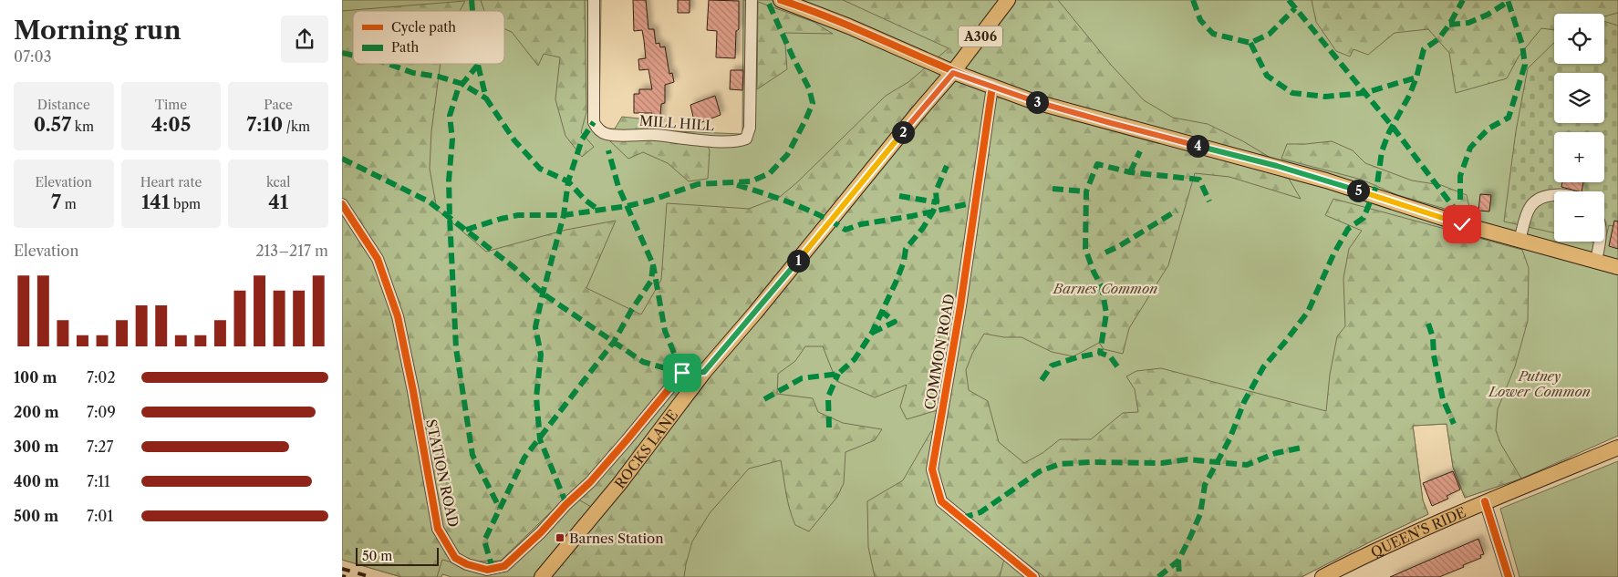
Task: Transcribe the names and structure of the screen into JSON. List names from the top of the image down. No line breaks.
{"streets":{"main road":["A306","ROCKS LANE","QUEEN'S RIDE"],"street":["MILL HILL","COMMON ROAD","STATION ROAD"]},"crossings":[["ROCKS LANE","STATION ROAD"]],"parks":["Barnes Common","Putney Lower Common"],"places":{"transit":["Barnes Station"]},"legend":["Cycle path","Path"],"scale_bar":"50 m","page":{"heading":["Morning run","07:03"],"map_buttons":["+","−"],"stats":[["Distance","0.57 km"],["Time","4:05"],["Pace","7:10 /km"],["Elevation","7 m"],["Heart rate","141 bpm"],["kcal","41"]],"pins":["3","2","4","5","1"],"chart":["Elevation","213–217 m"],"list":[{"name":"100 m","note":"7:02"},{"name":"200 m","note":"7:09"},{"name":"300 m","note":"7:27"},{"name":"400 m","note":"7:11"},{"name":"500 m","note":"7:01"}],"scale":"50 m"}}
